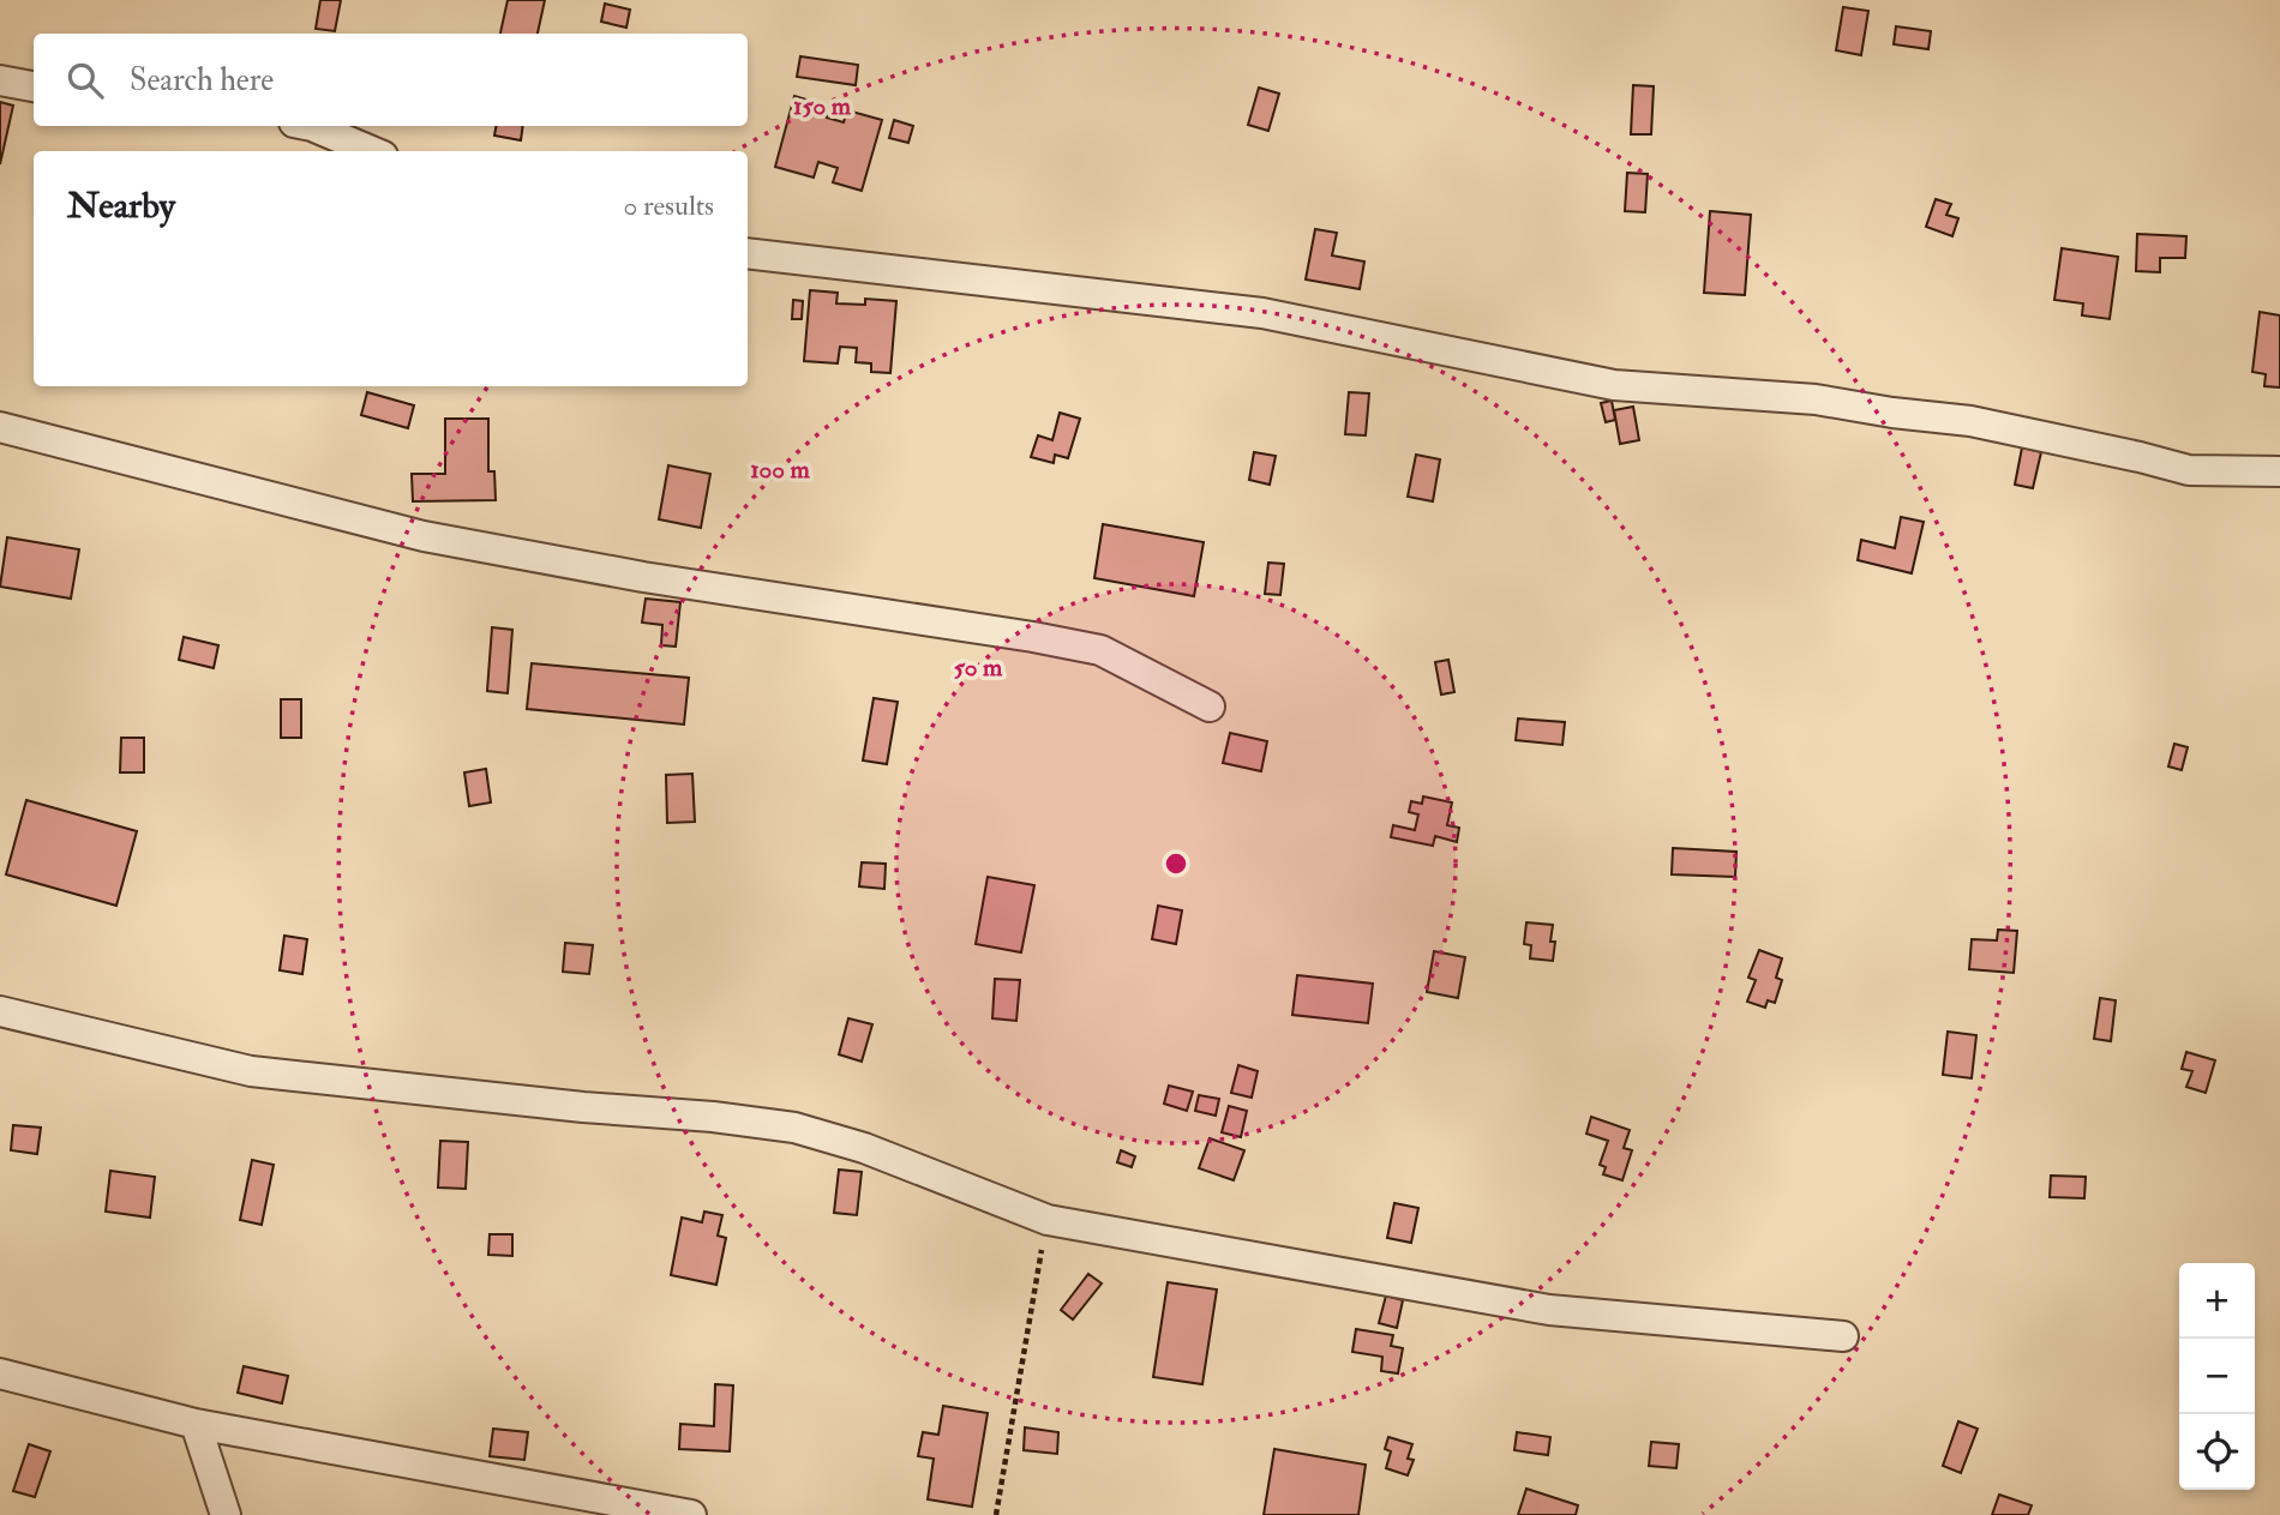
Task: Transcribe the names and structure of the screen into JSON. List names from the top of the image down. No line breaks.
{"page":{"search":"Search here","heading":["Nearby","0 results"],"map_buttons":["+","−"]},"rings":["150 m","100 m","50 m"]}
